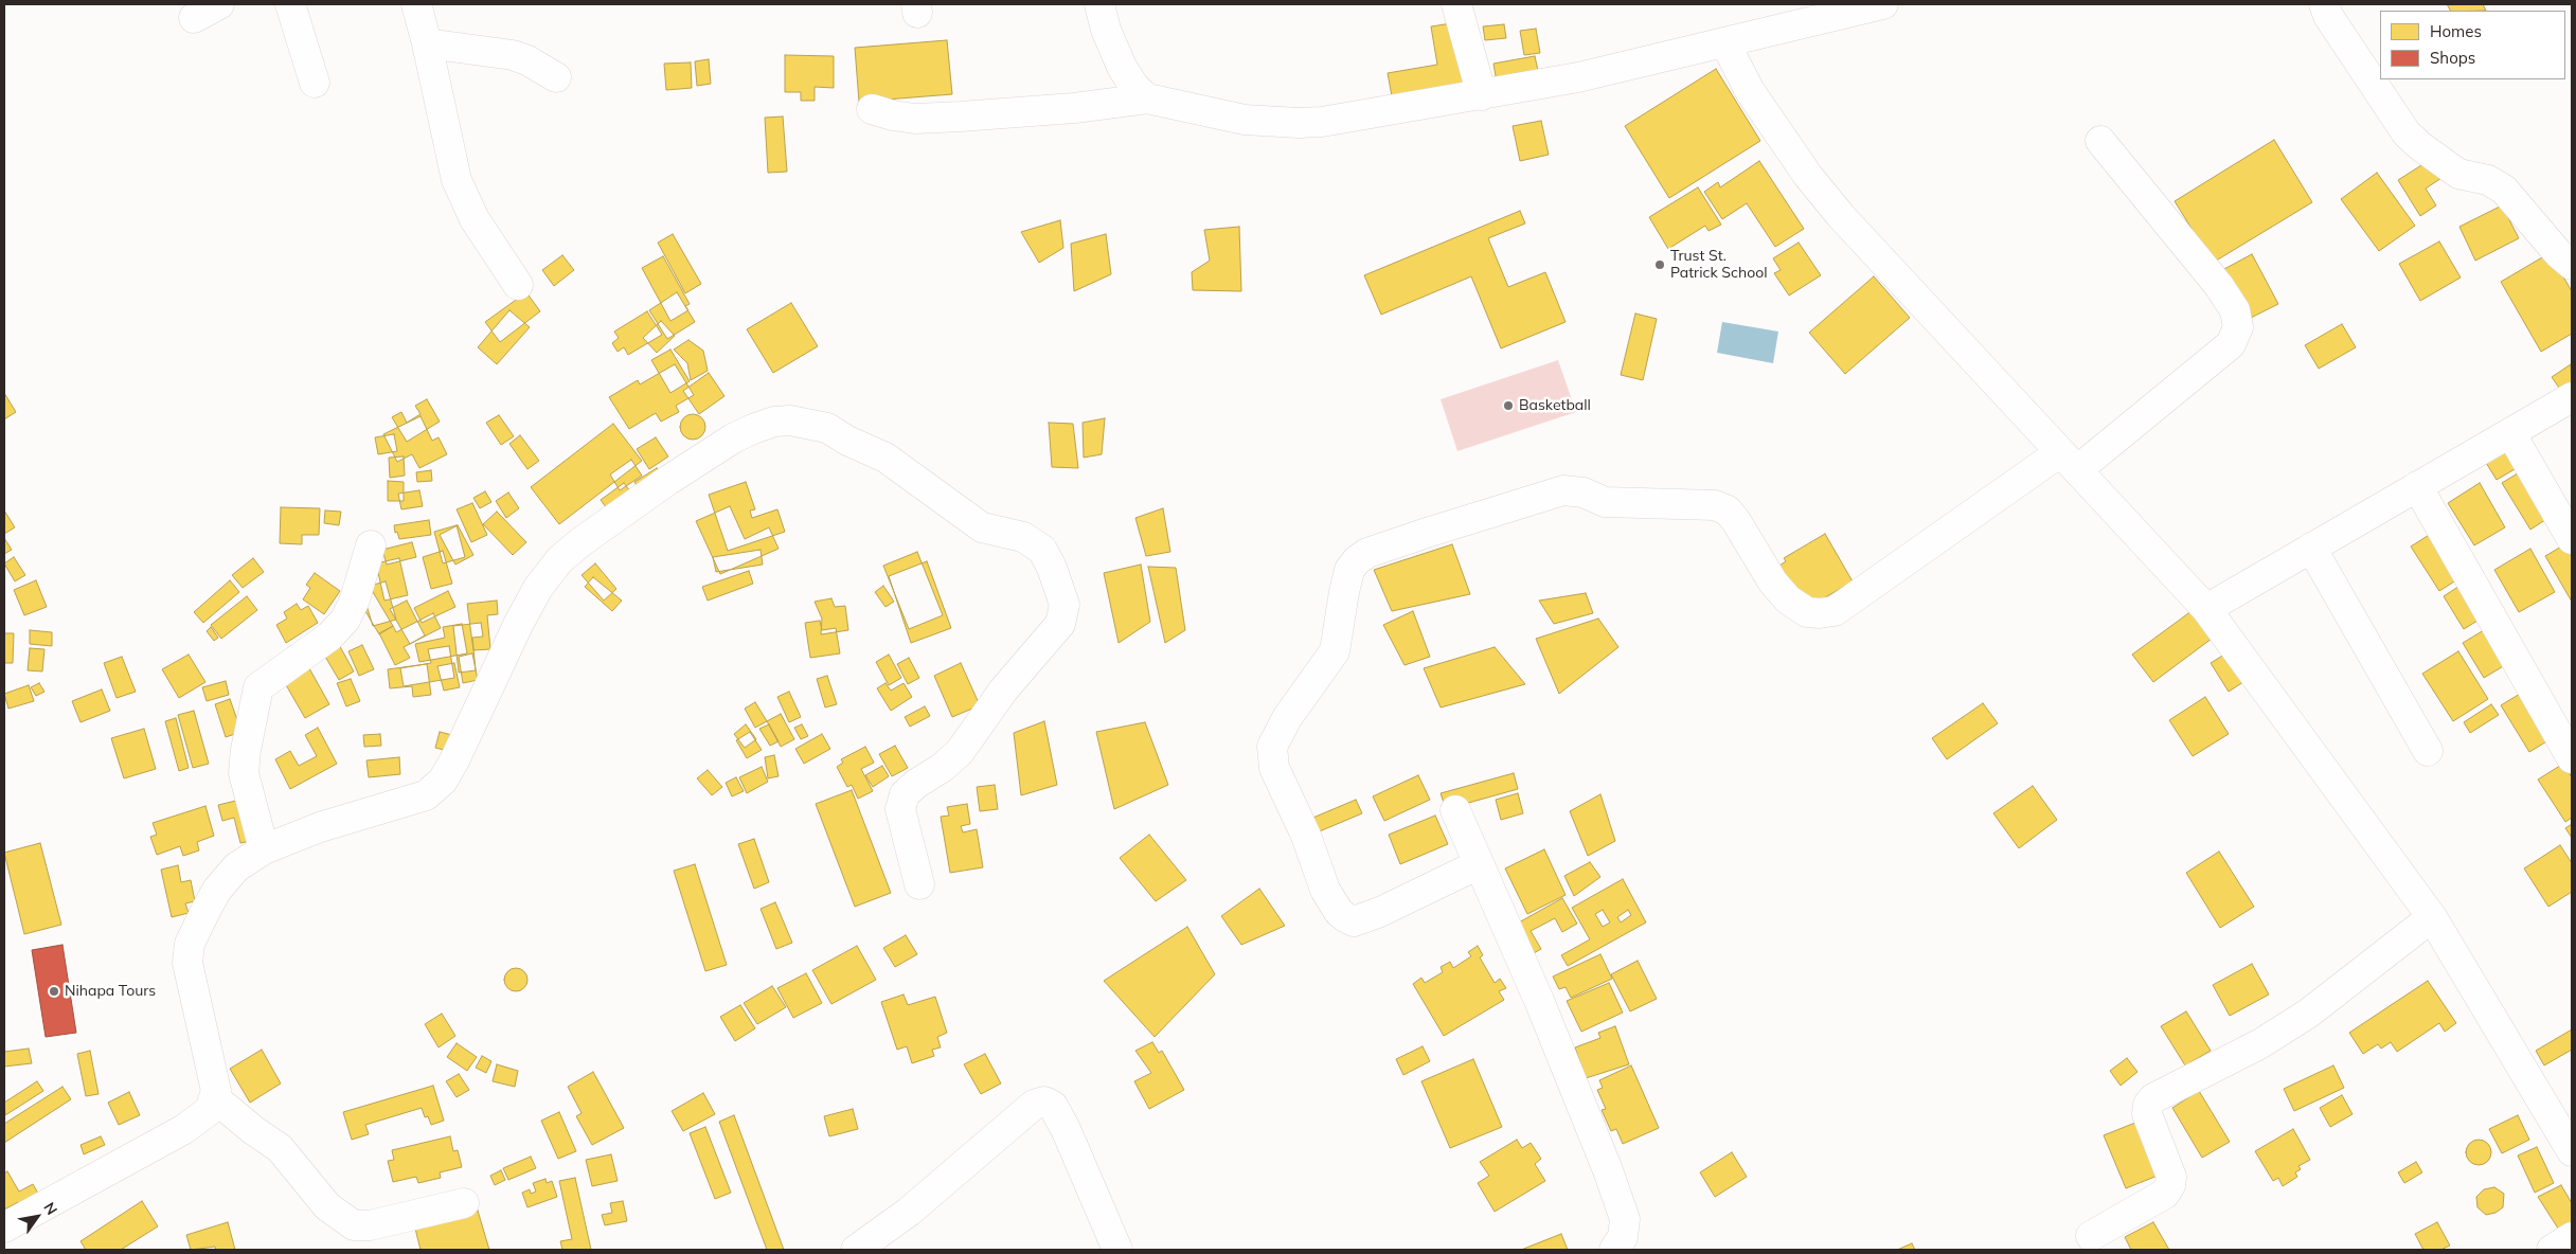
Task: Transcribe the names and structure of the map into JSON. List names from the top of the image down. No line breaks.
{"places":["Trust St. Patrick School","Basketball","Nihapa Tours"],"legend":["Homes","Shops"],"north":"top right"}
